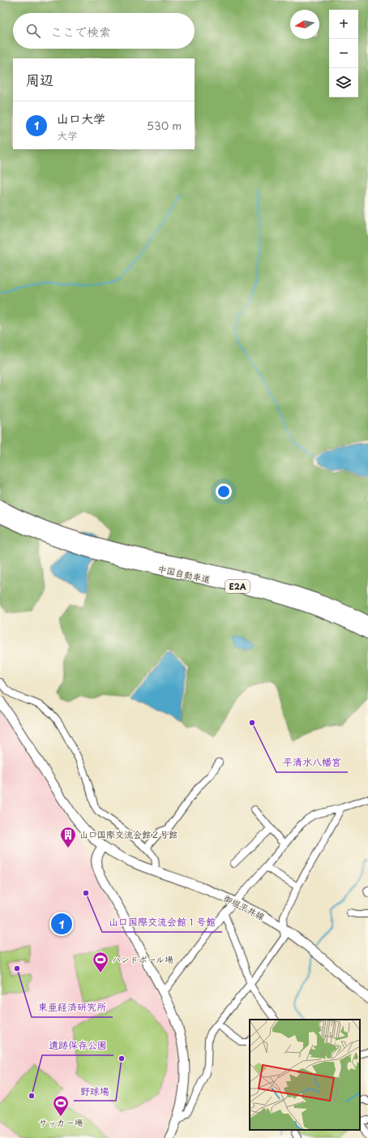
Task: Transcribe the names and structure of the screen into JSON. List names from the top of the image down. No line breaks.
{"streets":{"highway":["中国自動車道","E2A"],"street":["御堀平井線"]},"places":{"other":["平清水八幡宮","山口国際交流会館１号館","東亜経済研究所","野球場","遺跡保存公園"],"building":["山口国際交流会館２号館"],"sports":["ハンドボール場","サッカー場"]},"north":"left","page":{"map_buttons":["+","−"],"search":"ここで検索","heading":"周辺","list":[{"mark":"1","name":"山口大学","note":"大学","value":"530 m"}],"pins":"1"}}
